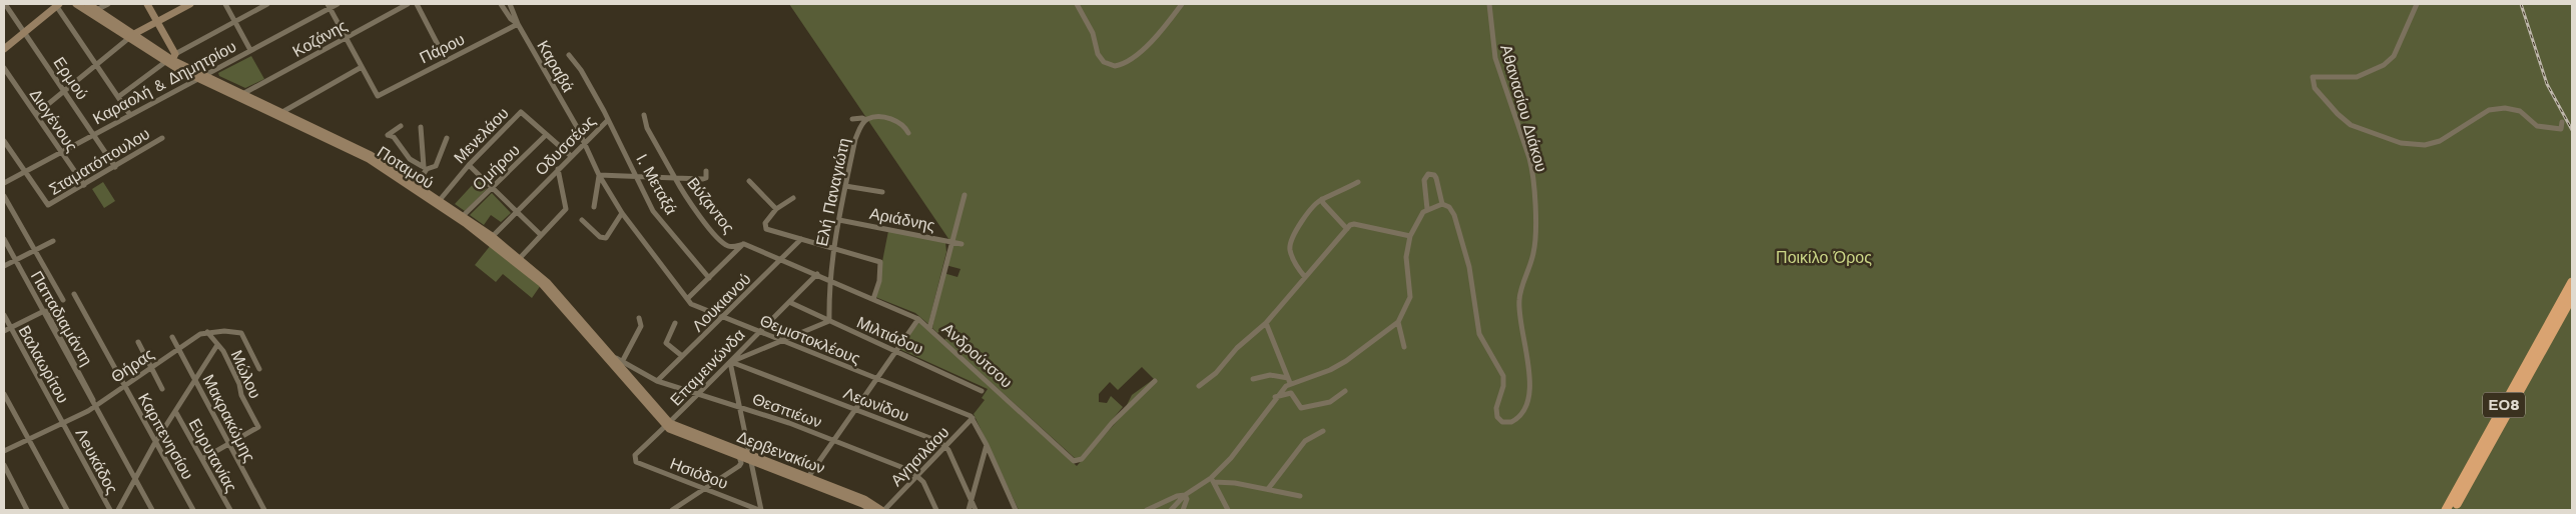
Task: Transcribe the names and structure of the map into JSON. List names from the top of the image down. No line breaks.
{"streets":{"highway":["ΕΟ8"],"street":["Κοζάνης","Πάρου","Καραβά","Ερμού","Καραολή & Δημητρίου","Αθανασίου Διάκου","Διογένους","Μενελάου","Οδυσσέως","Σταματόπουλου","Ποταμού","Ομήρου","Ι. Μεταξά","Ελή Παναγιώτη","Βύζαντος","Αριάδνης","Λουκιανού","Παπαδιαμάντη","Μιλτιάδου","Θεμιστοκλέους","Ανδρούτσου","Βαλαωρίτου","Θήρας","Επαμεινώνδα","Μώλου","Λεωνίδου","Θεσπιέων","Μακρακώμης","Καρπενησίου","Δερβενακίων","Ευρυτανίας","Αγησιλάου","Λeυκάδος","Ησιόδου"]},"crossings":[["Κοζάνης","Ποταμού"],["Πάρου","Καραβά"],["Καραβά","Οδυσσέως"],["Καραβά","Βύζαντος"],["Καραβά","Θεμιστοκλέους"],["Ερμού","Καραολή & Δημητρίου"],["Ερμού","Σταματόπουλου"],["Καραολή & Δημητρίου","Διογένους"],["Καραολή & Δημητρίου","Σταματόπουλου"],["Καραολή & Δημητρίου","Ποταμού"],["Διογένους","Σταματόπουλου"],["Μενελάου","Ποταμού"],["Μενελάου","Ομήρου"],["Οδυσσέως","Ποταμού"],["Οδυσσέως","Ι. Μεταξά"],["Ποταμού","Ομήρου"],["Ποταμού","Επαμεινώνδα"],["Ποταμού","Θεσπιέων"],["Ποταμού","Δερβενακίων"],["Ι. Μεταξά","Βύζαντος"],["Ελή Παναγιώτη","Αριάδνης"],["Ελή Παναγιώτη","Μιλτιάδου"],["Ελή Παναγιώτη","Ανδρούτσου"],["Βύζαντος","Θεμιστοκλέους"],["Βύζαντος","Ανδρούτσου"],["Λουκιανού","Θεμιστοκλέους"],["Λουκιανού","Ανδρούτσου"],["Λουκιανού","Θεσπιέων"],["Παπαδιαμάντη","Θήρας"],["Μιλτιάδου","Επαμεινώνδα"],["Θεμιστοκλέους","Επαμεινώνδα"],["Θεμιστοκλέους","Αγησιλάου"],["Ανδρούτσου","Επαμεινώνδα"],["Βαλαωρίτου","Θήρας"],["Βαλαωρίτου","Λeυκάδος"],["Θήρας","Μώλου"],["Θήρας","Μακρακώμης"],["Θήρας","Καρπενησίου"],["Θήρας","Λeυκάδος"],["Επαμεινώνδα","Λεωνίδου"],["Επαμεινώνδα","Θεσπιέων"],["Επαμεινώνδα","Δερβενακίων"],["Επαμεινώνδα","Ησιόδου"],["Μώλου","Μακρακώμης"],["Λεωνίδου","Αγησιλάου"],["Θεσπιέων","Αγησιλάου"],["Δερβενακίων","Αγησιλάου"]],"parks":["Ποικίλο Όρος"]}
